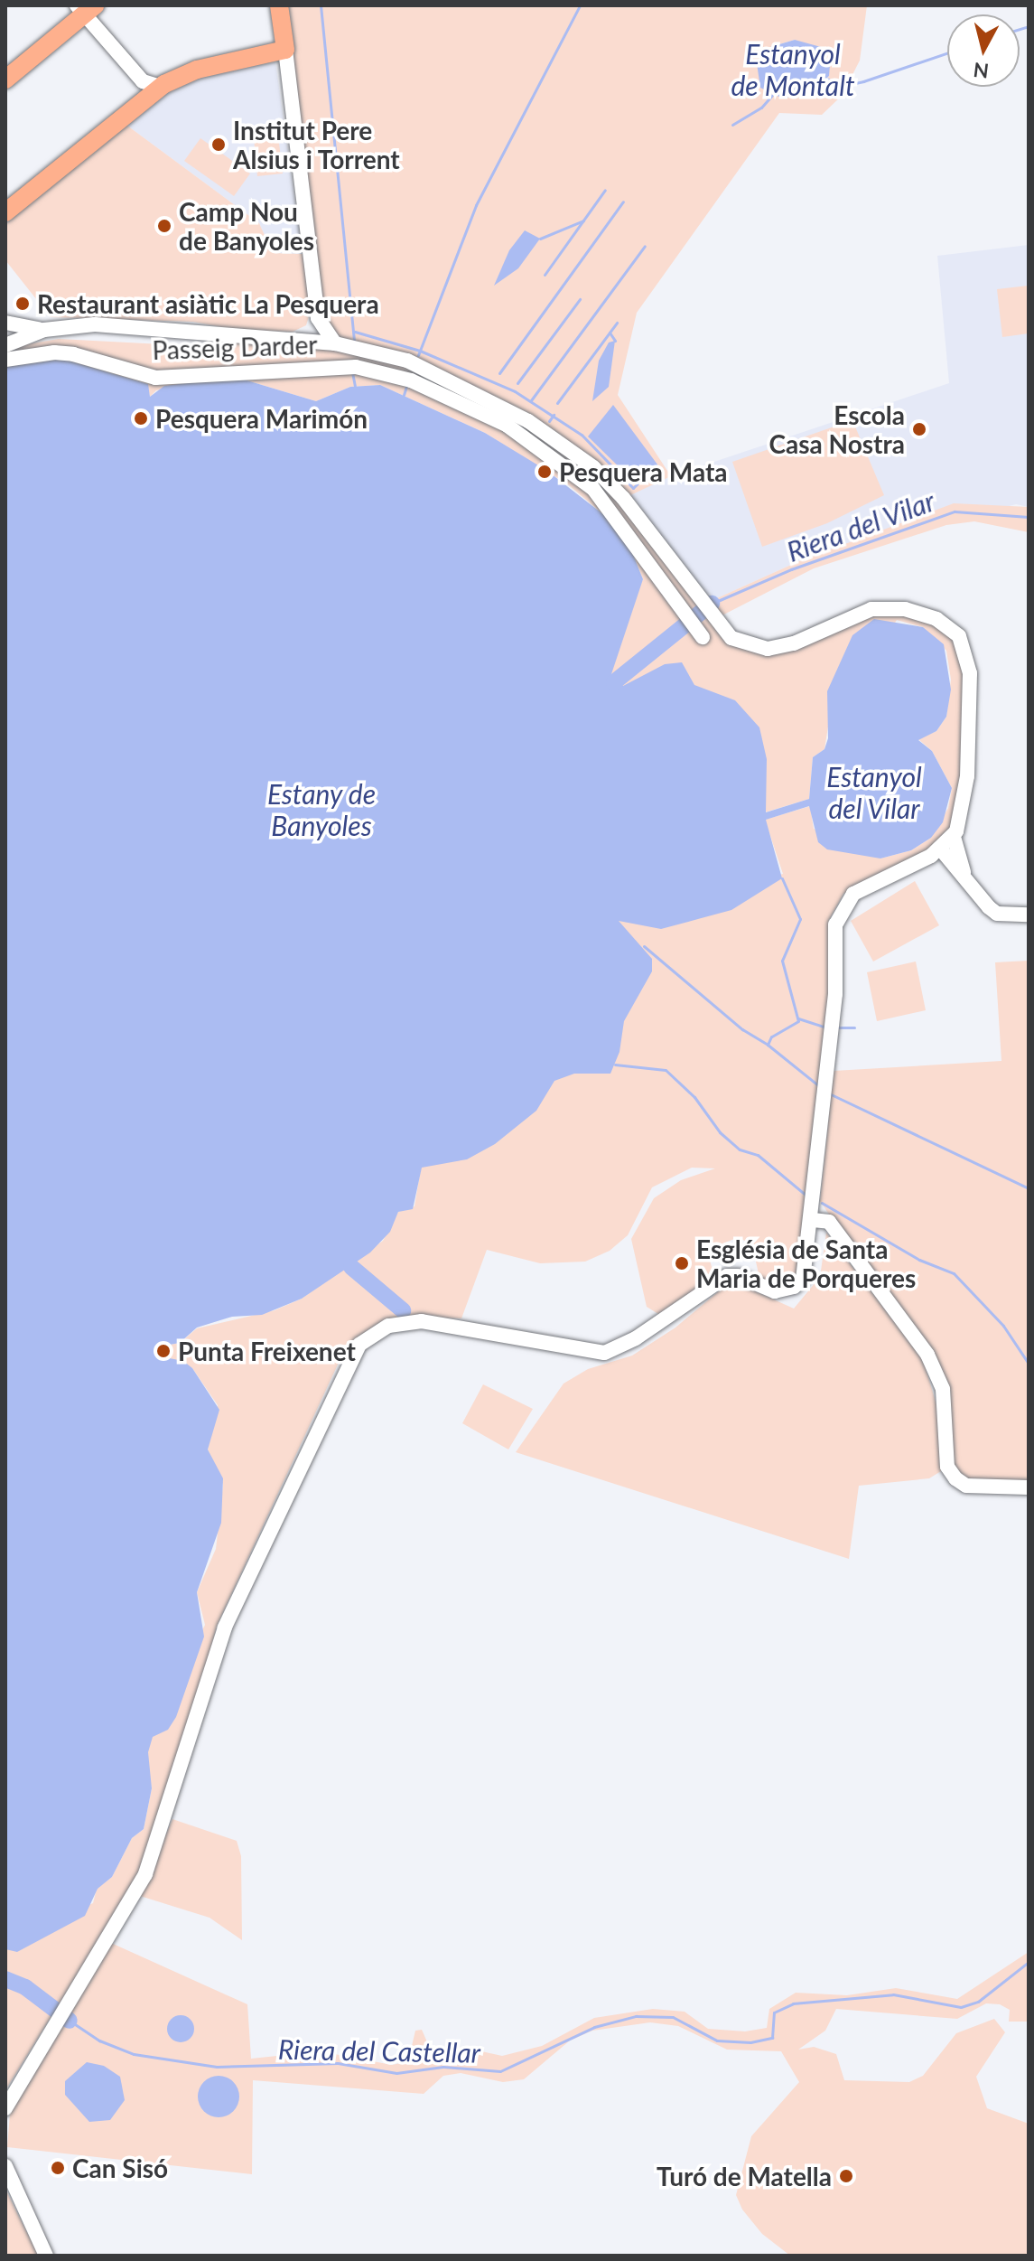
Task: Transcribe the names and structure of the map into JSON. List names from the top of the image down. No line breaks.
{"streets":{"street":["Passeig Darder"]},"water":["Estanyol de Montalt","Riera del Vilar","Estanyol del Vilar","Estany de Banyoles","Riera del Castellar"],"places":["Institut Pere Alsius i Torrent","Camp Nou de Banyoles","Restaurant asiàtic La Pesquera","Pesquera Marimón","Escola Casa Nostra","Pesquera Mata","Església de Santa Maria de Porqueres","Punta Freixenet","Can Sisó","Turó de Matella"],"north":"bottom"}
